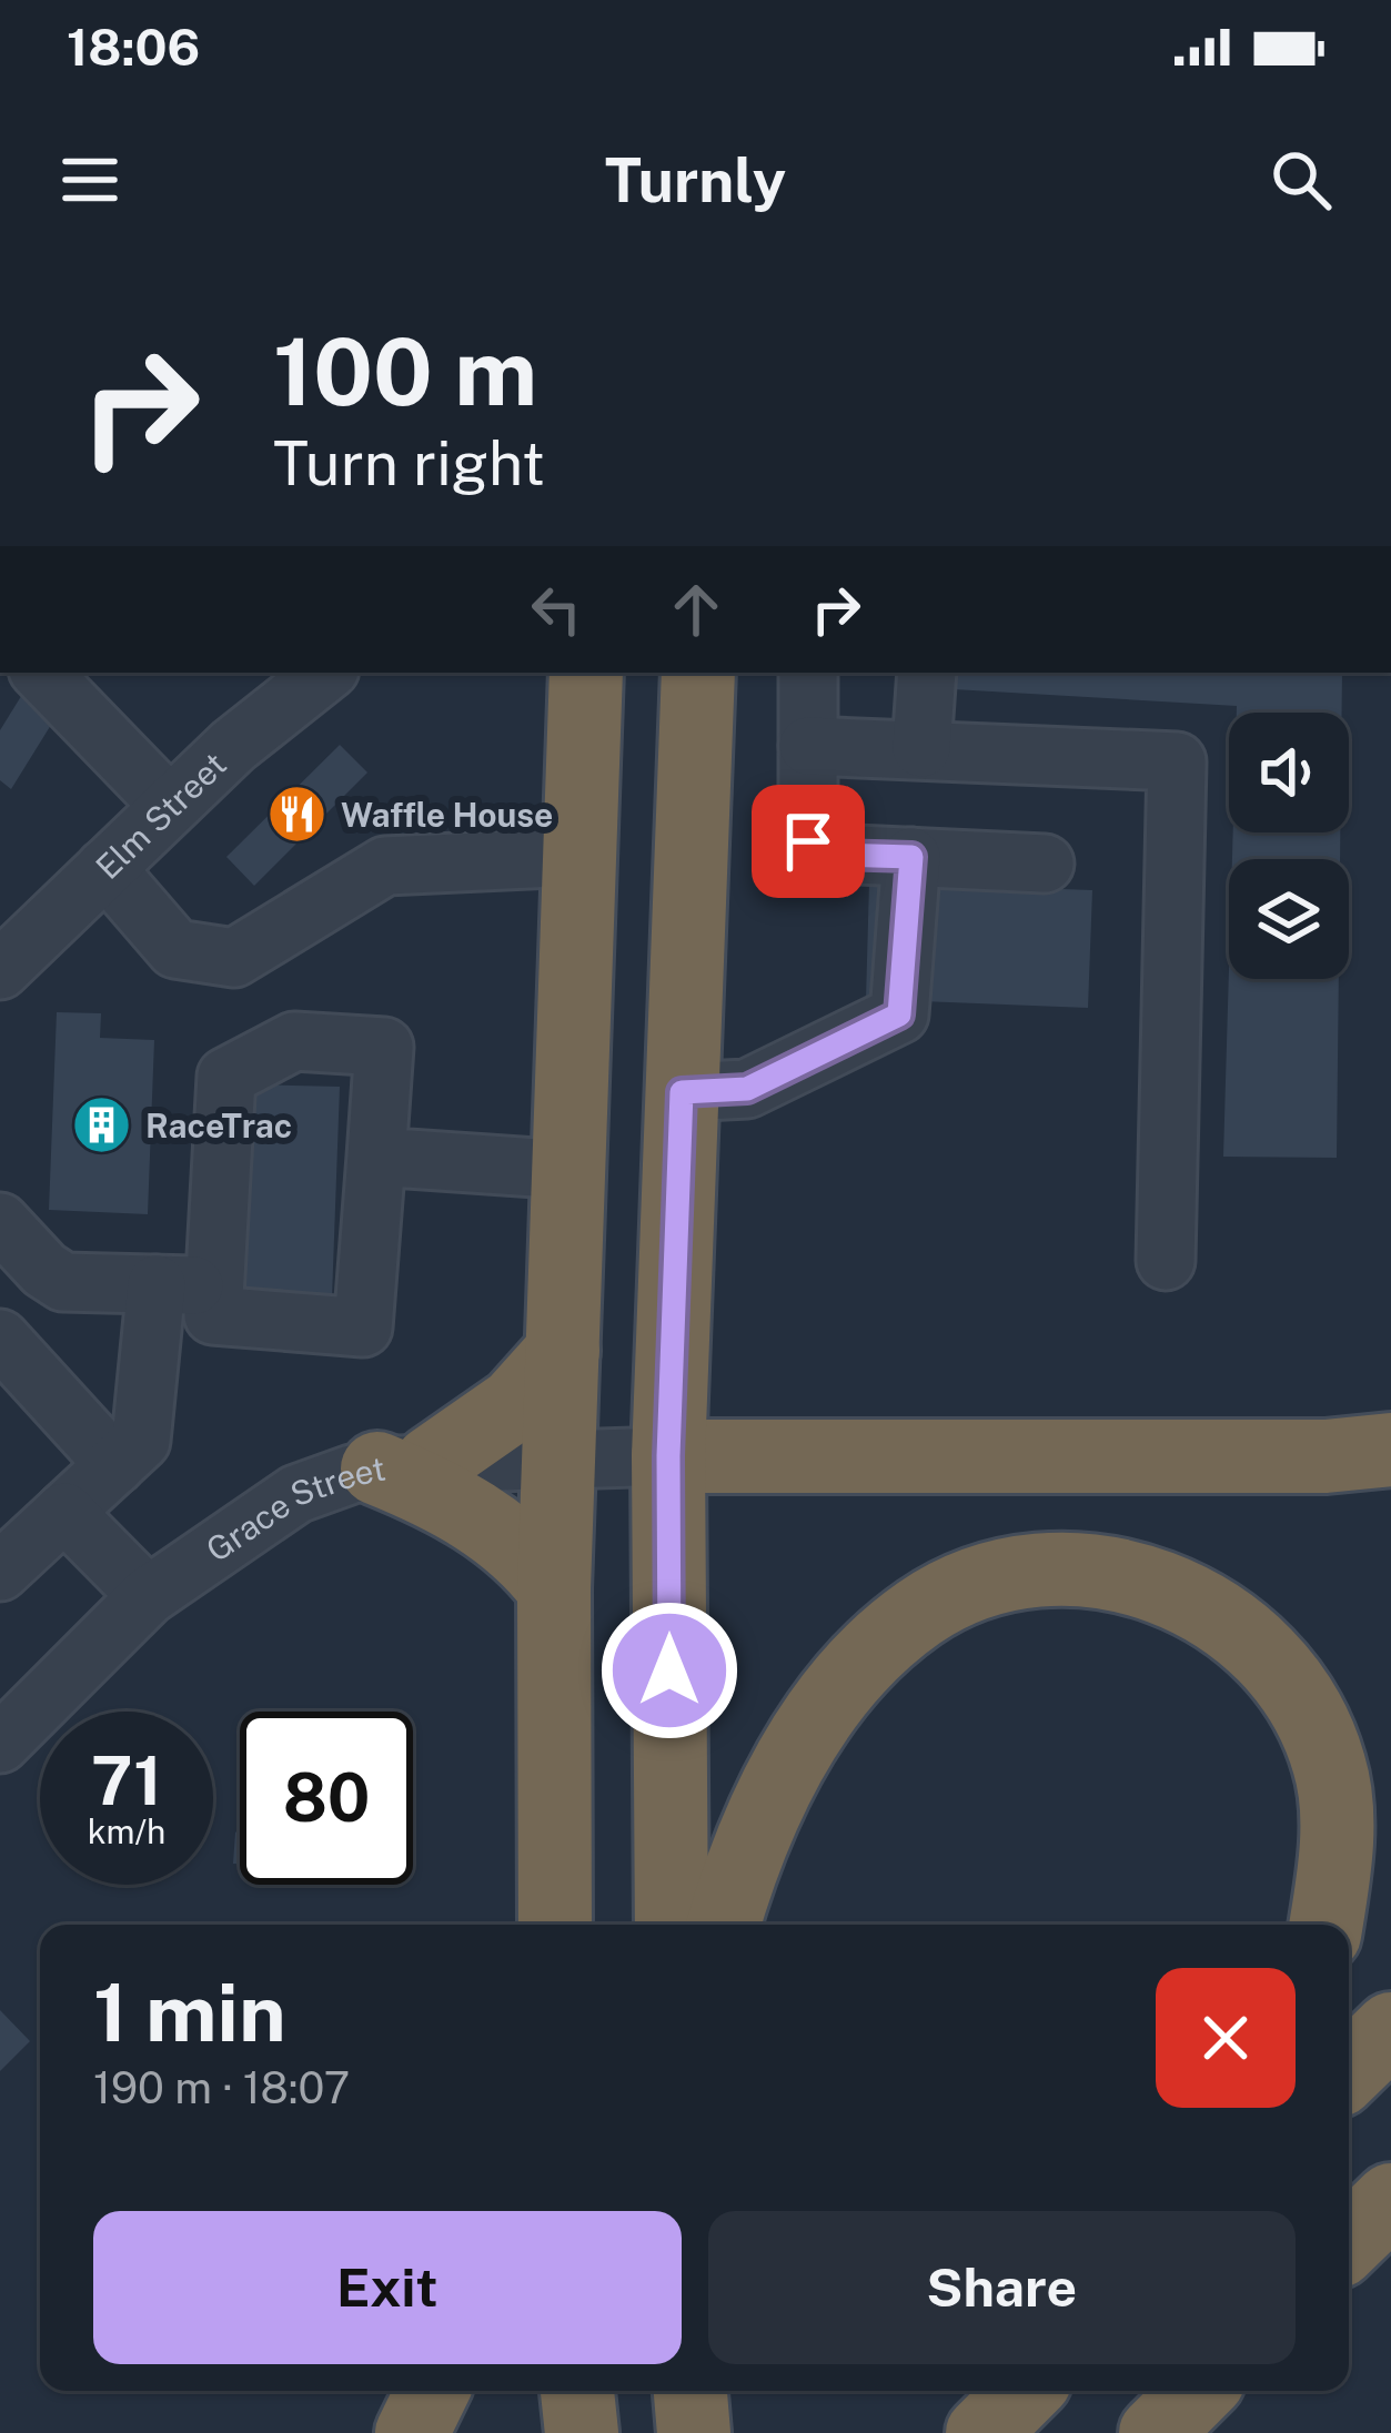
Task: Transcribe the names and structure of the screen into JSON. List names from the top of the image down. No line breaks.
{"streets":{"street":["Elm Street","Grace Street"]},"places":{"restaurant":["Waffle House"],"building":["RaceTrac"]},"page":{"status":"18:06","header":"Turnly","turn":["100 m","Turn right"],"speed":"71 km/h","limit":"80","heading":["1 min","190 m · 18:07"],"buttons":["Exit","Share"]}}
